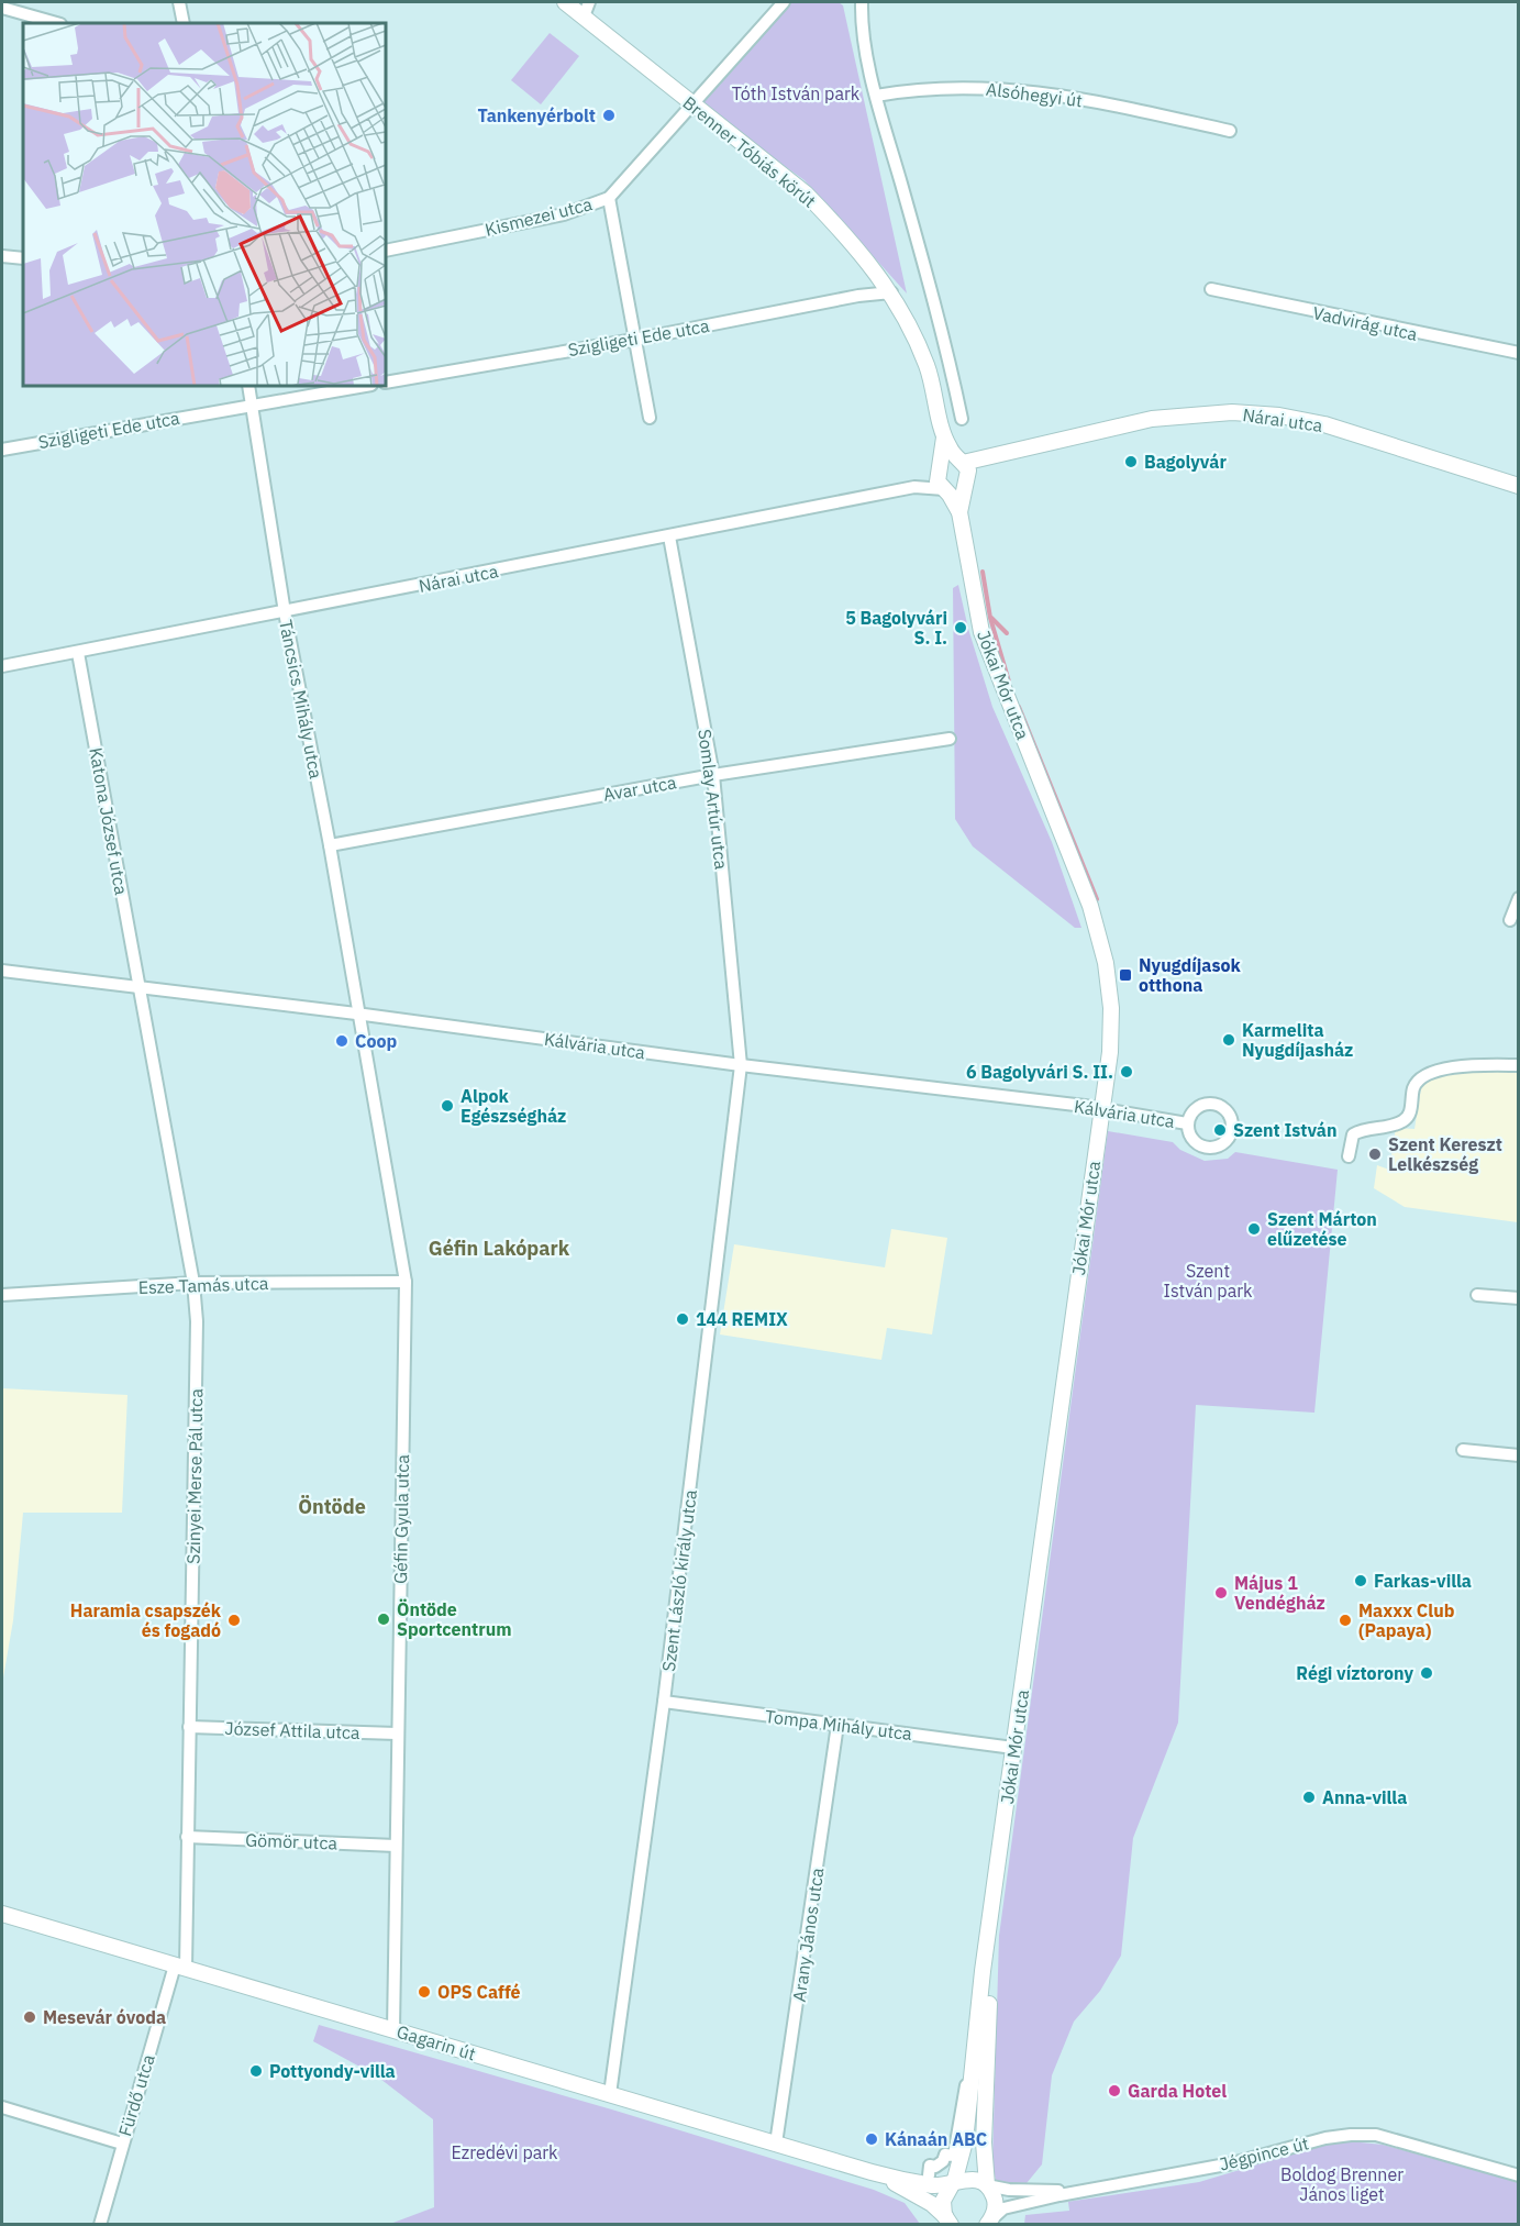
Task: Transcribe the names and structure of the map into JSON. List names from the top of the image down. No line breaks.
{"streets":{"street":["Alsóhegyi út","Brenner Tóbiás körút","Kismezei utca","Vadvirág utca","Szigligeti Ede utca","Nárai utca","Jókai Mór utca","Táncsics Mihály utca","Avar utca","Somlay Artúr utca","Katona József utca","Kálvária utca","Esze Tamás utca","Szinyei Merse Pál utca","Géfin Gyula utca","Szent László király utca","Tompa Mihály utca","József Attila utca","Gömör utca","Arany János utca","Gagarin út","Fürdő utca","Jégpince út"]},"crossings":[["Brenner Tóbiás körút","Kismezei utca"],["Brenner Tóbiás körút","Szigligeti Ede utca"],["Brenner Tóbiás körút","Nárai utca"],["Brenner Tóbiás körút","Jókai Mór utca"],["Szigligeti Ede utca","Táncsics Mihály utca"],["Nárai utca","Jókai Mór utca"],["Nárai utca","Táncsics Mihály utca"],["Nárai utca","Somlay Artúr utca"],["Nárai utca","Katona József utca"],["Jókai Mór utca","Kálvária utca"],["Jókai Mór utca","Tompa Mihály utca"],["Jókai Mór utca","Gagarin út"],["Jókai Mór utca","Jégpince út"],["Táncsics Mihály utca","Avar utca"],["Táncsics Mihály utca","Kálvária utca"],["Táncsics Mihály utca","Géfin Gyula utca"],["Avar utca","Somlay Artúr utca"],["Somlay Artúr utca","Kálvária utca"],["Somlay Artúr utca","Szent László király utca"],["Katona József utca","Kálvária utca"],["Katona József utca","Szinyei Merse Pál utca"],["Kálvária utca","Szinyei Merse Pál utca"],["Kálvária utca","Géfin Gyula utca"],["Kálvária utca","Szent László király utca"],["Esze Tamás utca","Szinyei Merse Pál utca"],["Esze Tamás utca","Géfin Gyula utca"],["Szinyei Merse Pál utca","József Attila utca"],["Szinyei Merse Pál utca","Gömör utca"],["Szinyei Merse Pál utca","Gagarin út"],["Szinyei Merse Pál utca","Fürdő utca"],["Géfin Gyula utca","József Attila utca"],["Géfin Gyula utca","Gömör utca"],["Géfin Gyula utca","Gagarin út"],["Szent László király utca","Tompa Mihály utca"],["Szent László király utca","Gagarin út"],["Tompa Mihály utca","Arany János utca"],["Arany János utca","Gagarin út"],["Gagarin út","Fürdő utca"],["Gagarin út","Jégpince út"]],"districts":["Géfin Lakópark","Öntöde"],"parks":["Tóth István park","Szent István park","Ezredévi park","Boldog Brenner János liget"],"places":{"other":["Tankenyérbolt","Bagolyvár","5 Bagolyvári S. I.","Karmelita Nyugdíjasház","Coop","6 Bagolyvári S. II.","Alpok Egészségház","Szent István","Szent Kereszt Lelkészség","Szent Márton elűzetése","144 REMIX","Farkas-villa","Május 1 Vendégház","Öntöde Sportcentrum","Haramia csapszék és fogadó","Maxxx Club (Papaya)","Régi víztorony","Anna-villa","OPS Caffé","Mesevár óvoda","Pottyondy-villa","Garda Hotel","Kánaán ABC"],"transit":["Nyugdíjasok otthona"]}}
